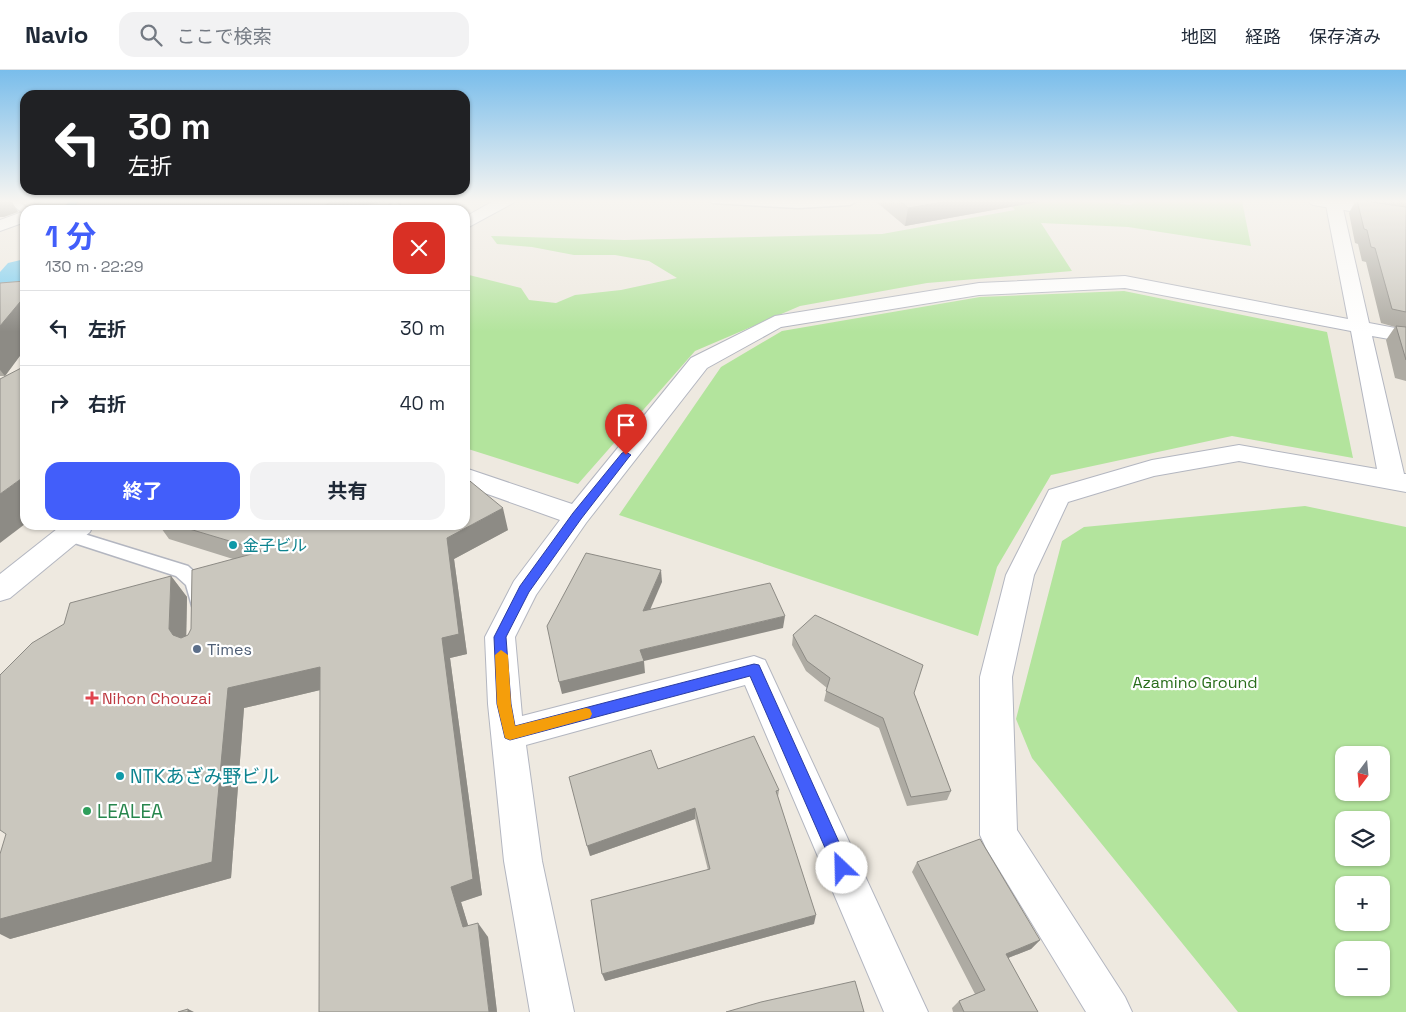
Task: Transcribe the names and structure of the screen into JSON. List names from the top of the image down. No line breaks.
{"parks":["Azamino Ground"],"places":{"other":["金子ビル","Times","NTKあざみ野ビル","LEALEA"],"health":["Nihon Chouzai"]},"north":"bottom","page":{"header":"Navio","search":"ここで検索","nav":["地図","経路","保存済み"],"turn":["30 m","左折"],"heading":["1 分","130 m · 22:29"],"list":[{"name":"左折","value":"30 m"},{"name":"右折","value":"40 m"}],"buttons":["終了","共有"],"map_buttons":["+","−"]}}
